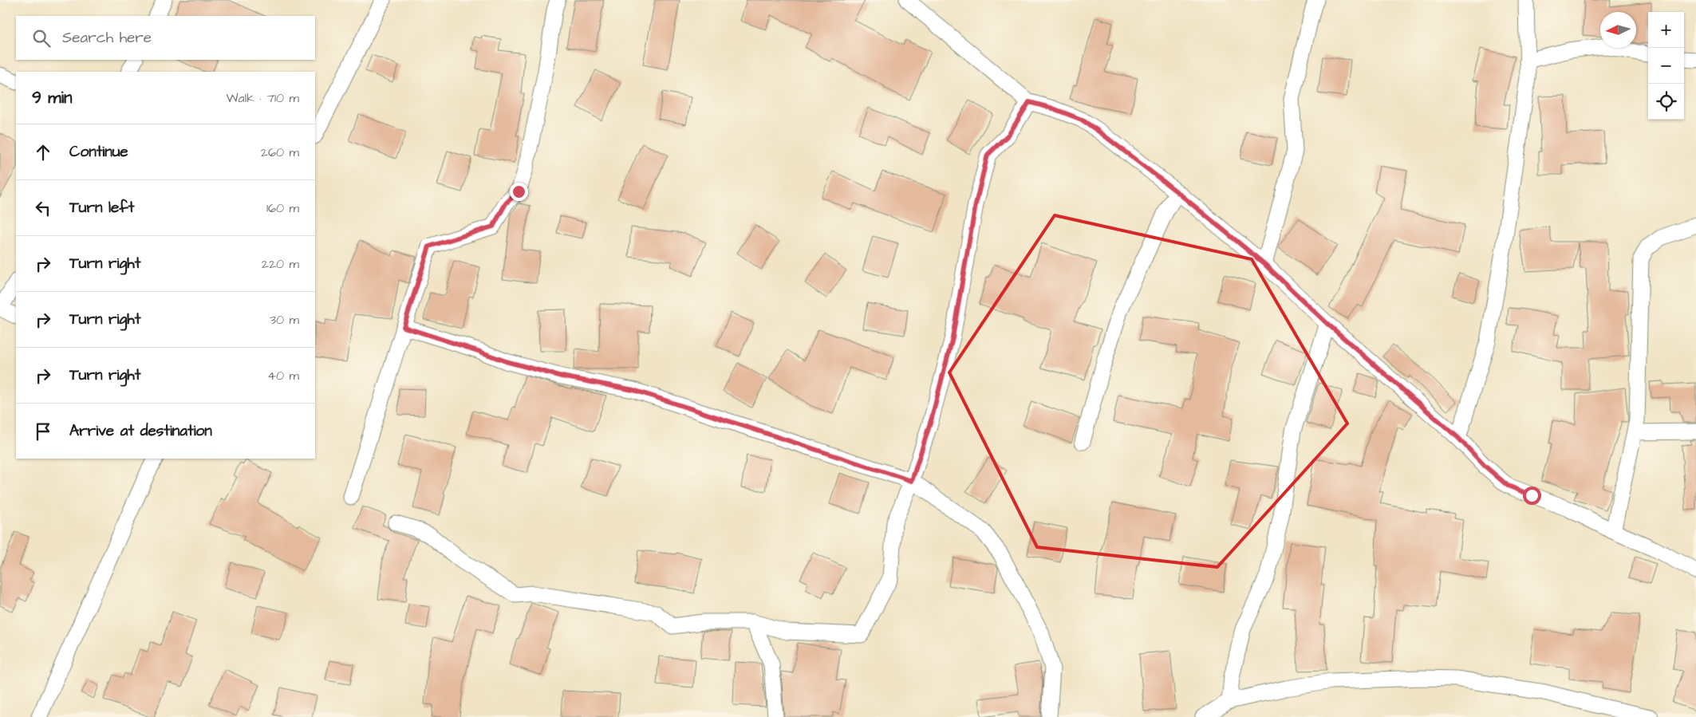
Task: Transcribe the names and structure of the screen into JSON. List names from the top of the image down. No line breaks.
{"north":"left","page":{"map_buttons":["+","−"],"search":"Search here","heading":["9 min","Walk · 710 m"],"list":[["Continue","260 m"],["Turn left","160 m"],["Turn right","220 m"],["Turn right","30 m"],["Turn right","40 m"],"Arrive at destination"]}}
